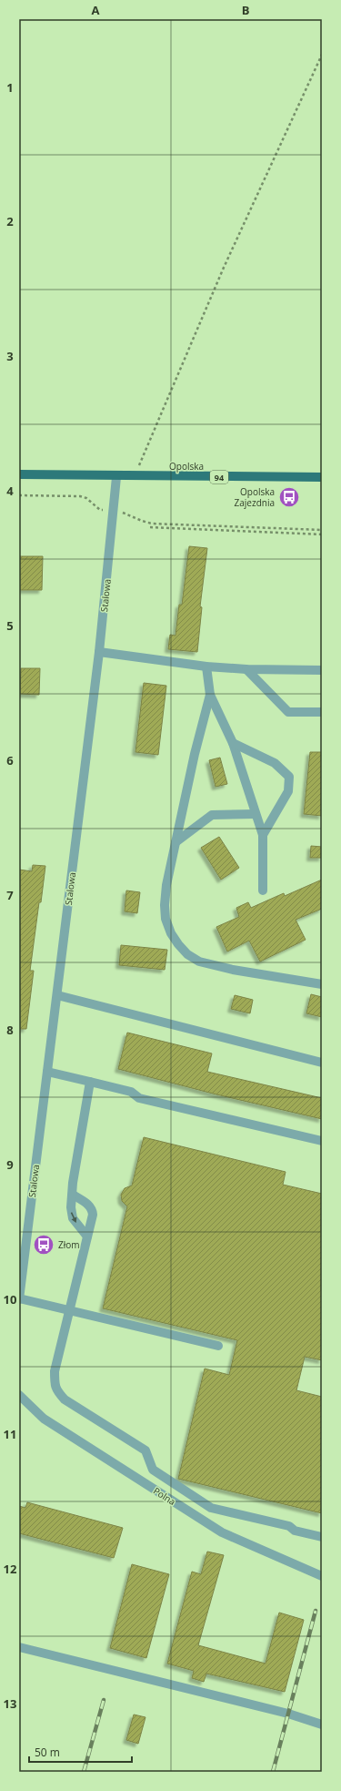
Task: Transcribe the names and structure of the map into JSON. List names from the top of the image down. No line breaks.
{"streets":{"main road":["Opolska","94"],"street":["Stalowa","Polna"]},"crossings":[["Opolska","94"],["Opolska","Stalowa"],["94","Stalowa"]],"places":{"bus stop":["Opolska Zajezdnia","Złom"]},"scale_bar":"50 m","grid":{"columns":["A","B"],"rows":["1","2","3","4","5","6","7","8","9","10","11","12","13"]}}
